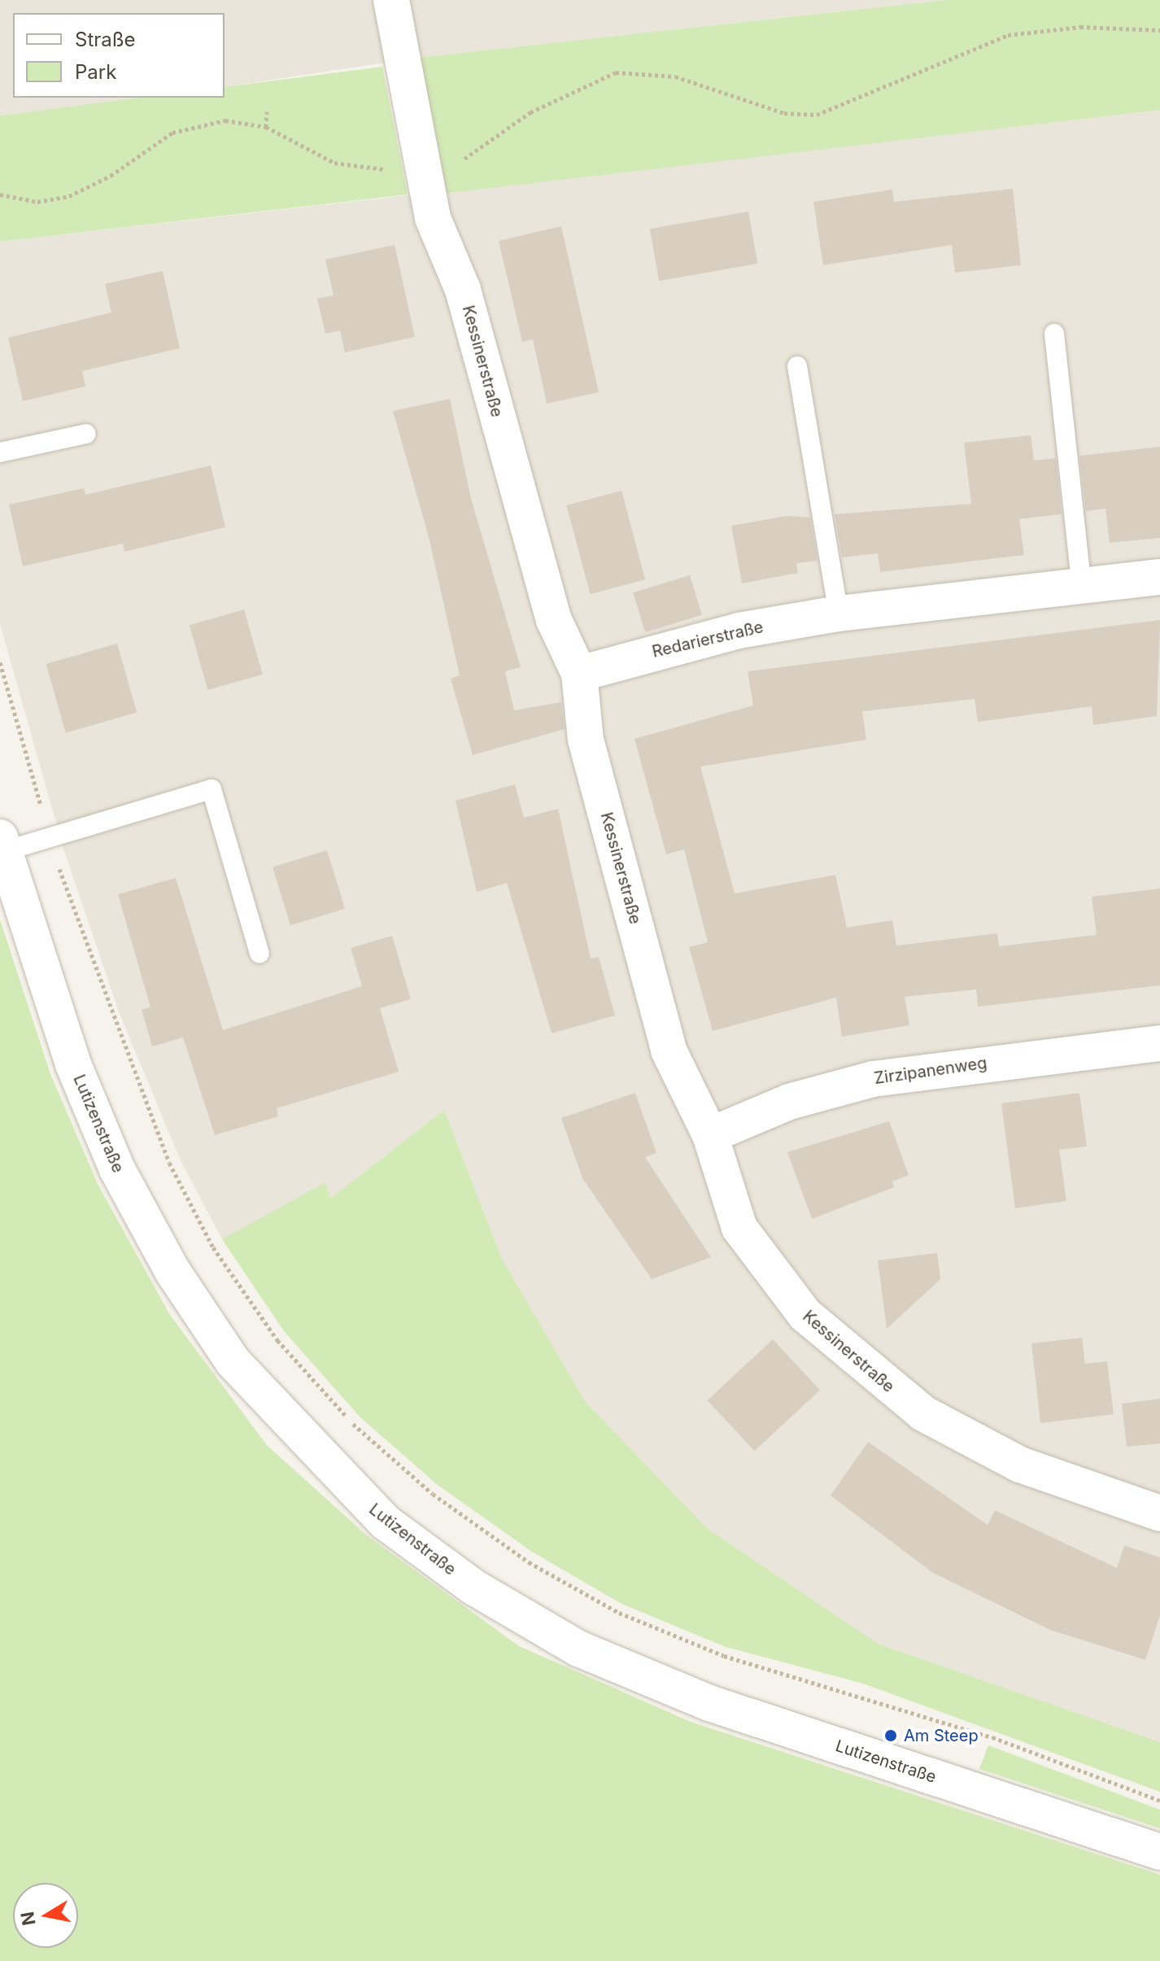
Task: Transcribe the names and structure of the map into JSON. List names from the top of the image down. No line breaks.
{"streets":{"street":["Kessinerstraße","Redarierstraße","Zirzipanenweg","Lutizenstraße"]},"crossings":[["Kessinerstraße","Redarierstraße"],["Kessinerstraße","Zirzipanenweg"]],"places":["Am Steep"],"legend":["Straße","Park"],"north":"left"}
